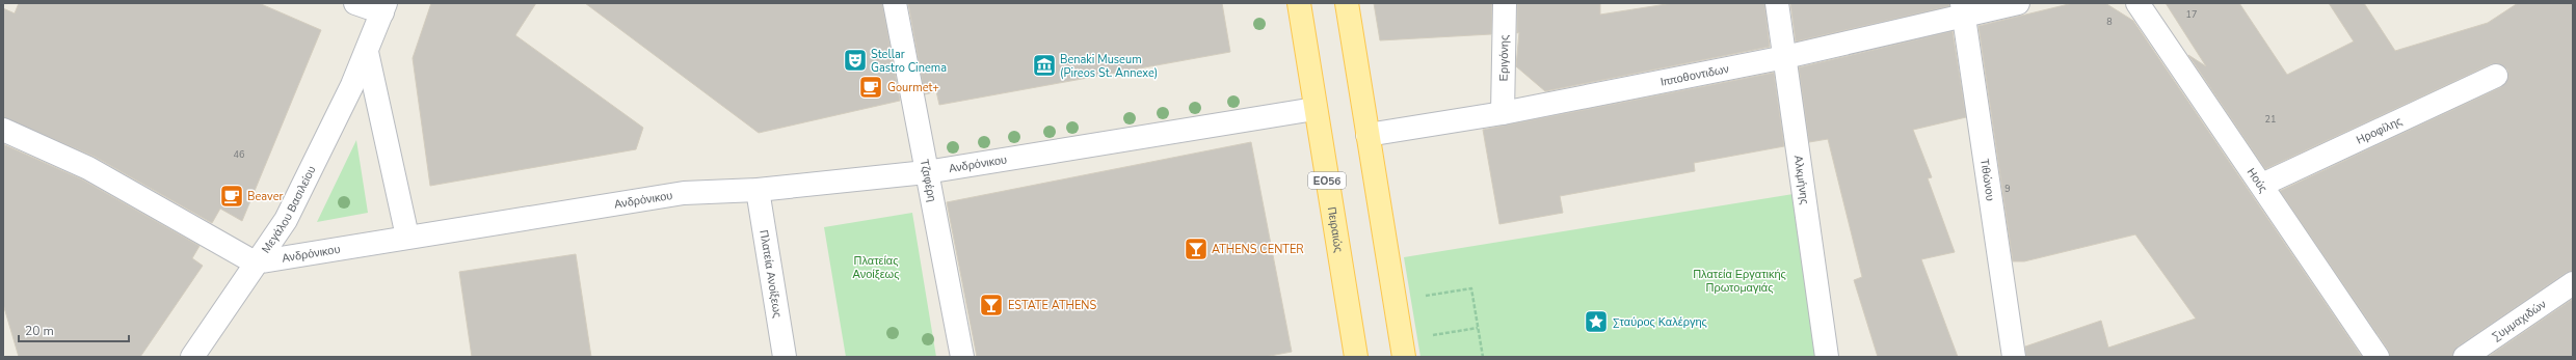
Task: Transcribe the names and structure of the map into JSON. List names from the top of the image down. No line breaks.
{"streets":{"main road":["ΕΟ56","Πειραιώς"],"street":["Εριγόνης","Ιπποθοντιδων","Ηροφίλης","Ανδρόνικου","Αλκμήνης","Τιθώνου","Ηούς","Τζαφέρη","Μεγάλου Βασιλείου","Πλατεία Ανοίξεως","Συμμαχιδών"]},"crossings":[["Εριγόνης","Ιπποθοντιδων"],["Ιπποθοντιδων","Αλκμήνης"],["Ιπποθοντιδων","Τιθώνου"],["Ηροφίλης","Ηούς"],["Ανδρόνικου","Τζαφέρη"],["Ανδρόνικου","Μεγάλου Βασιλείου"],["Ανδρόνικου","Πειραιώς"],["Ανδρόνικου","Πλατεία Ανοίξεως"]],"parks":["Πλατείας Ανοίξεως","Πλατεία Εργατικής Πρωτομαγιάς"],"places":{"theatre":["Stellar Gastro Cinema"],"museum":["Benaki Museum (Pireos St. Annexe)"],"cafe":["Gourmet+","Beaver"],"bar":["ATHENS CENTER","ESTATE ATHENS"],"place":["Σταύρος Καλέργης"]},"house_numbers":["17","8","21","46","9"],"scale_bar":"20 m"}
